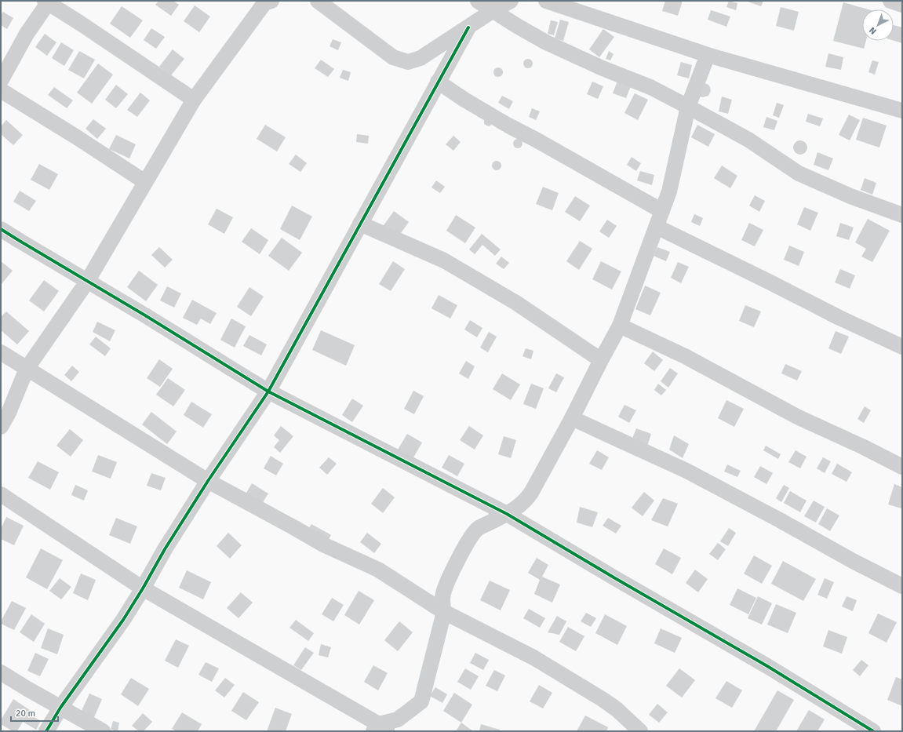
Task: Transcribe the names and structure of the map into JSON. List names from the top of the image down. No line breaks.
{"scale_bar":"20 m","north":"bottom left"}
